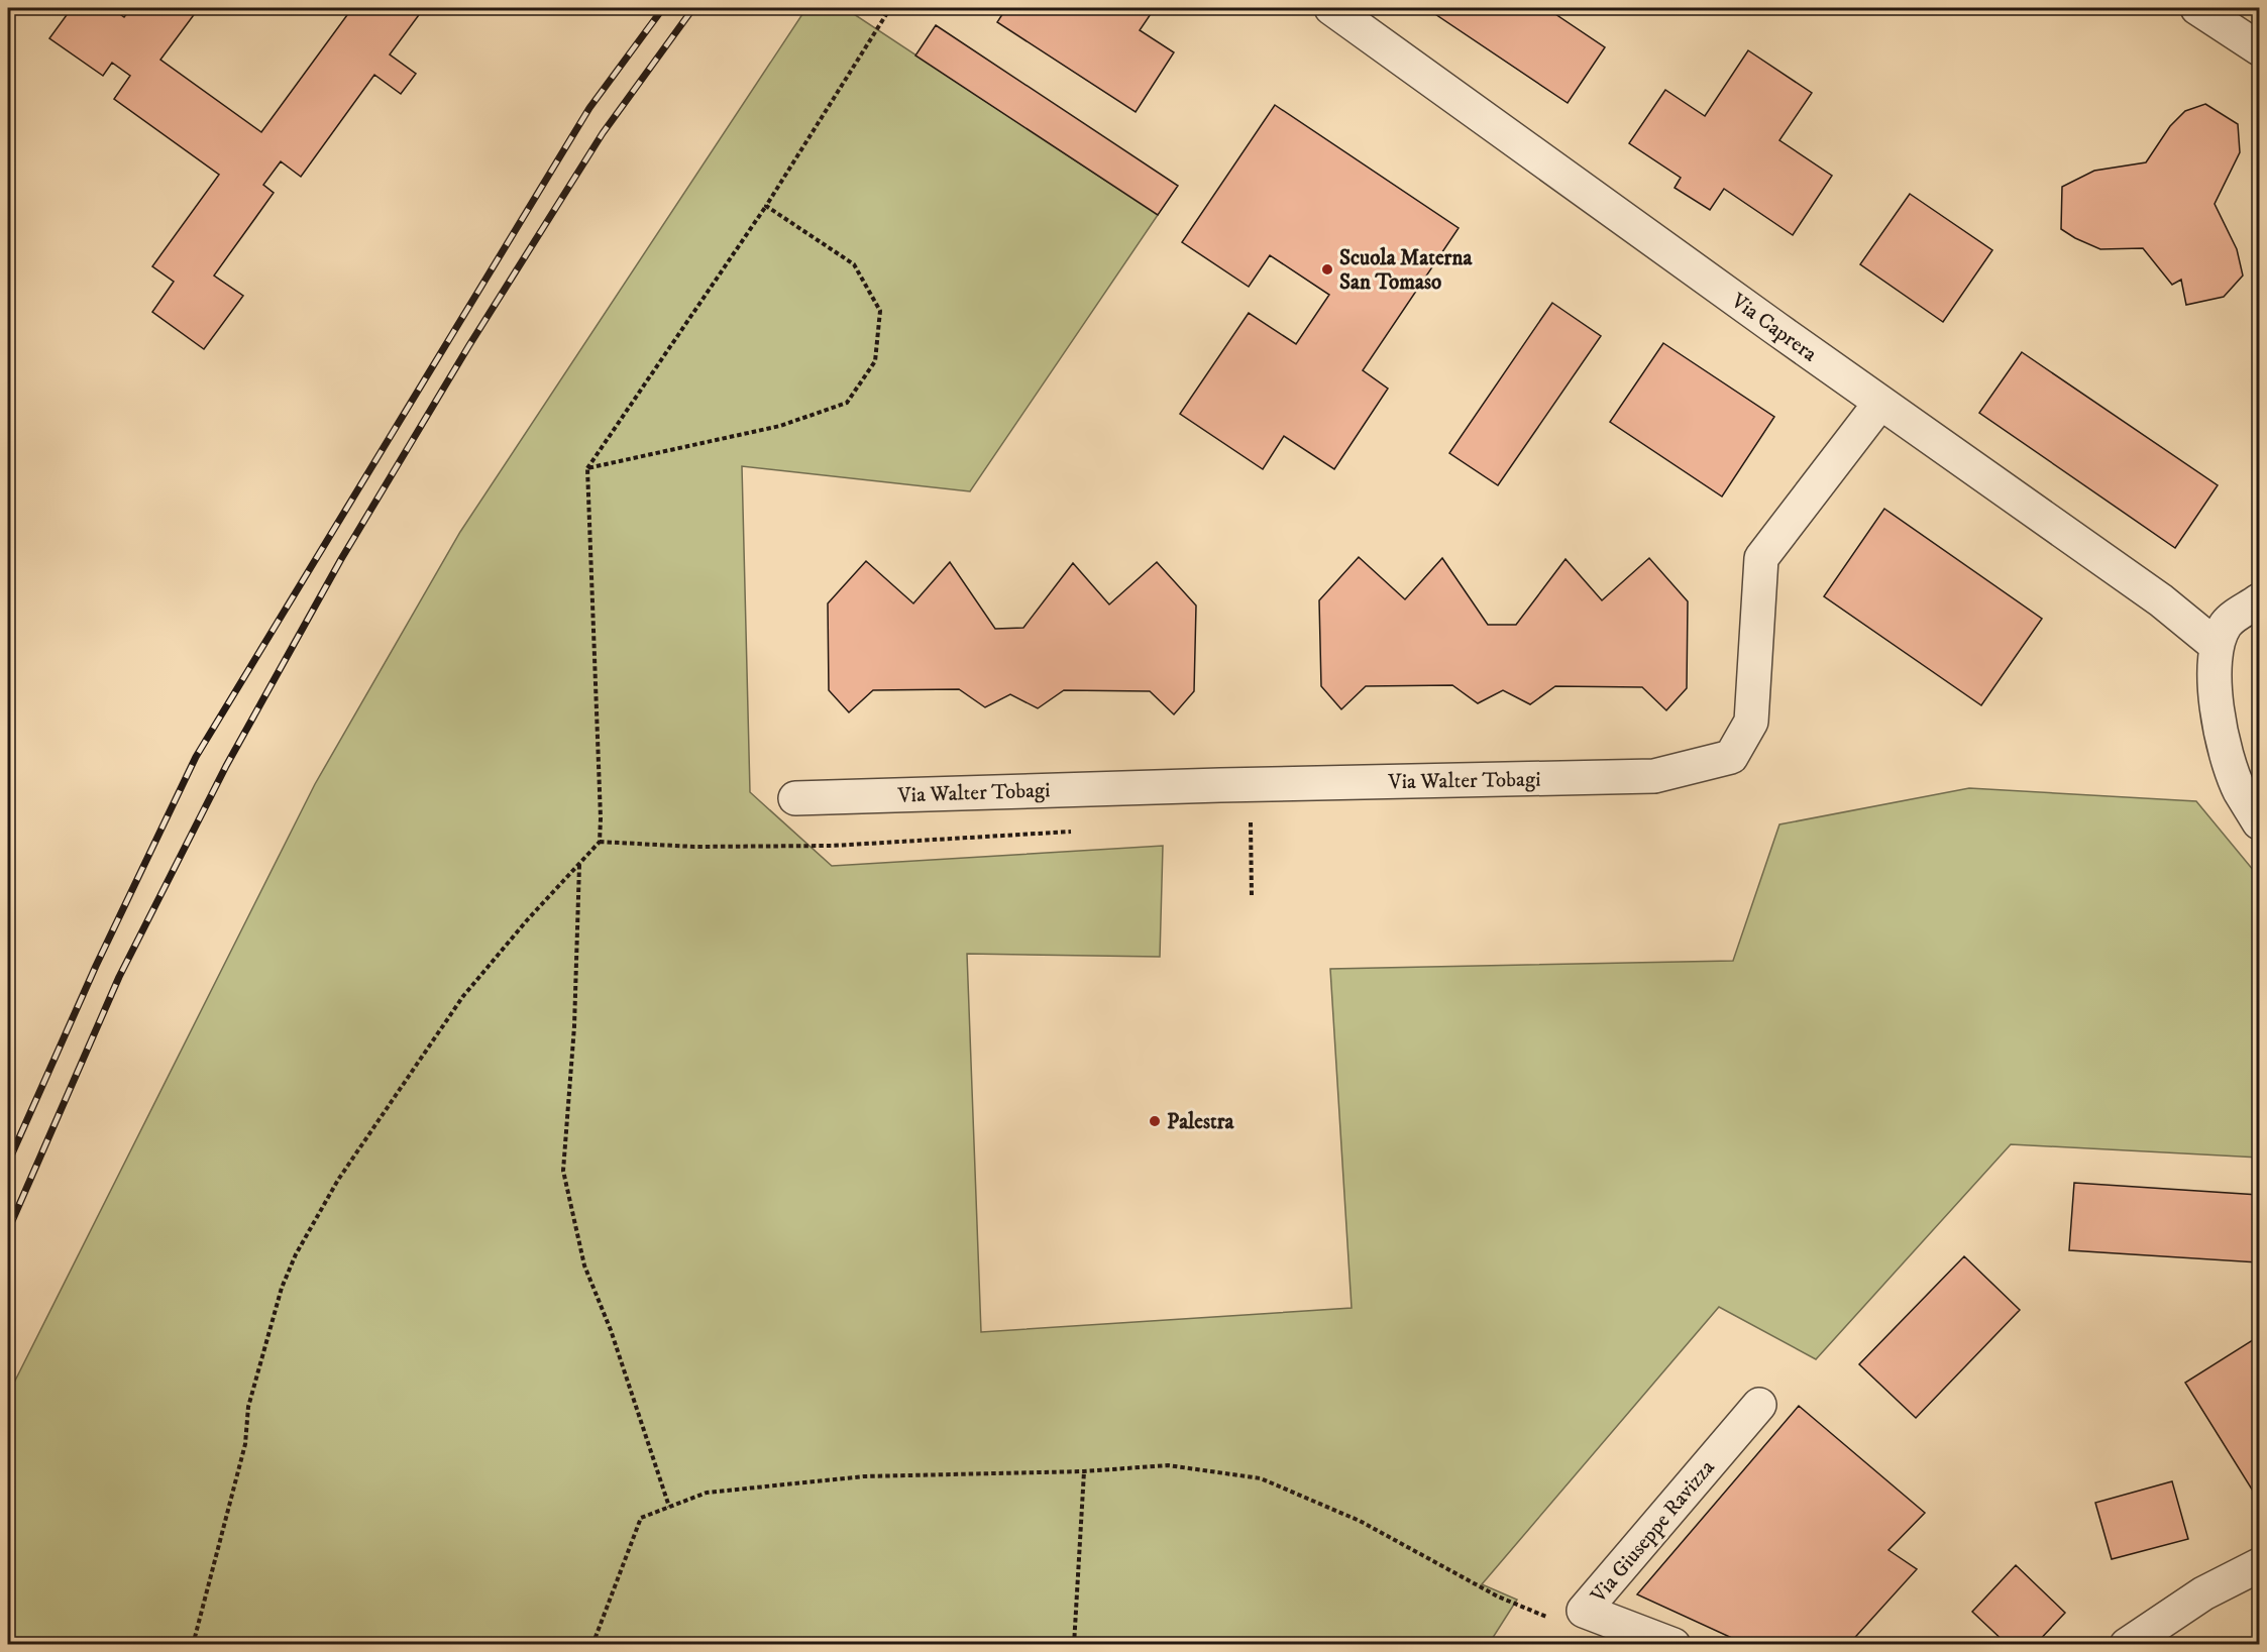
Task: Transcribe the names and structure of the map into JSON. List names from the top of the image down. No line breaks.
{"streets":{"street":["Via Caprera","Via Walter Tobagi","Via Giuseppe Ravizza"]},"crossings":[["Via Caprera","Via Walter Tobagi"]],"places":["Scuola Materna San Tomaso","Palestra"]}
